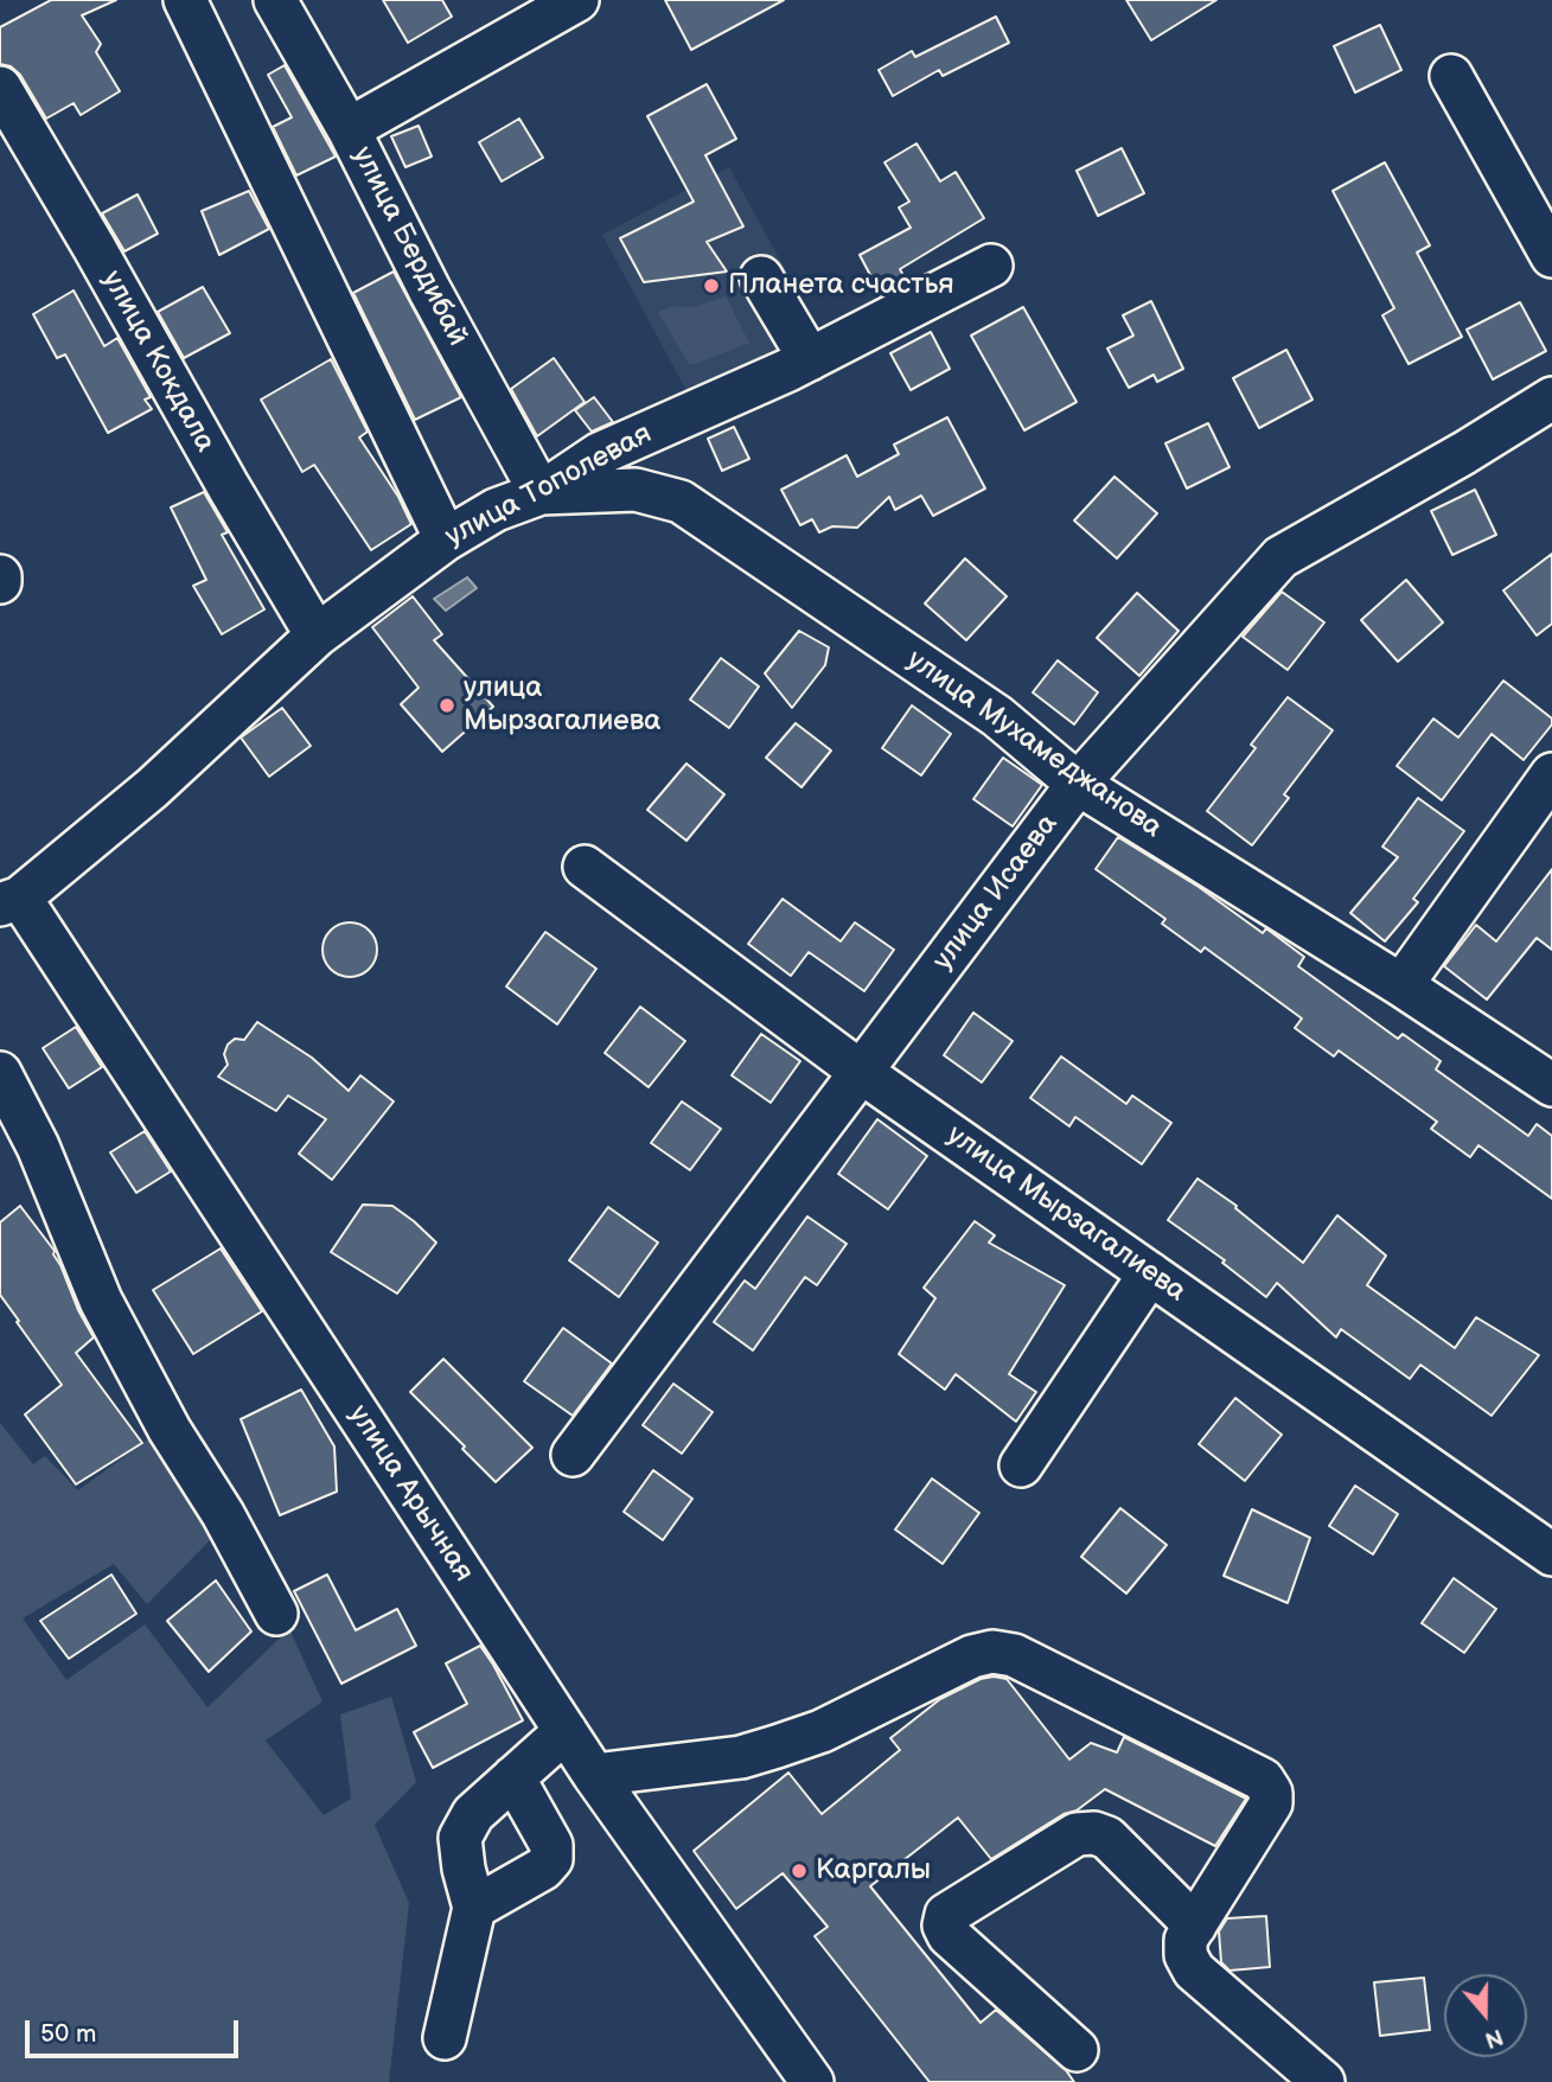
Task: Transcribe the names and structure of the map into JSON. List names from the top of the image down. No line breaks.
{"streets":{"street":["улица Бердибай","улица Кокдала","улица Тополевая","улица Мухамеджанова","улица Исаева","улица Мырзагалиева","улица Арычная"]},"crossings":[["улица Бердибай","улица Тополевая"],["улица Бердибай","улица Мухамеджанова"],["улица Кокдала","улица Тополевая"],["улица Тополевая","улица Мухамеджанова"],["улица Тополевая","улица Арычная"],["улица Мухамеджанова","улица Исаева"],["улица Исаева","улица Мырзагалиева"]],"places":["Планета счастья","улица Мырзагалиева","Каргалы"],"scale_bar":"50 m","north":"bottom"}
